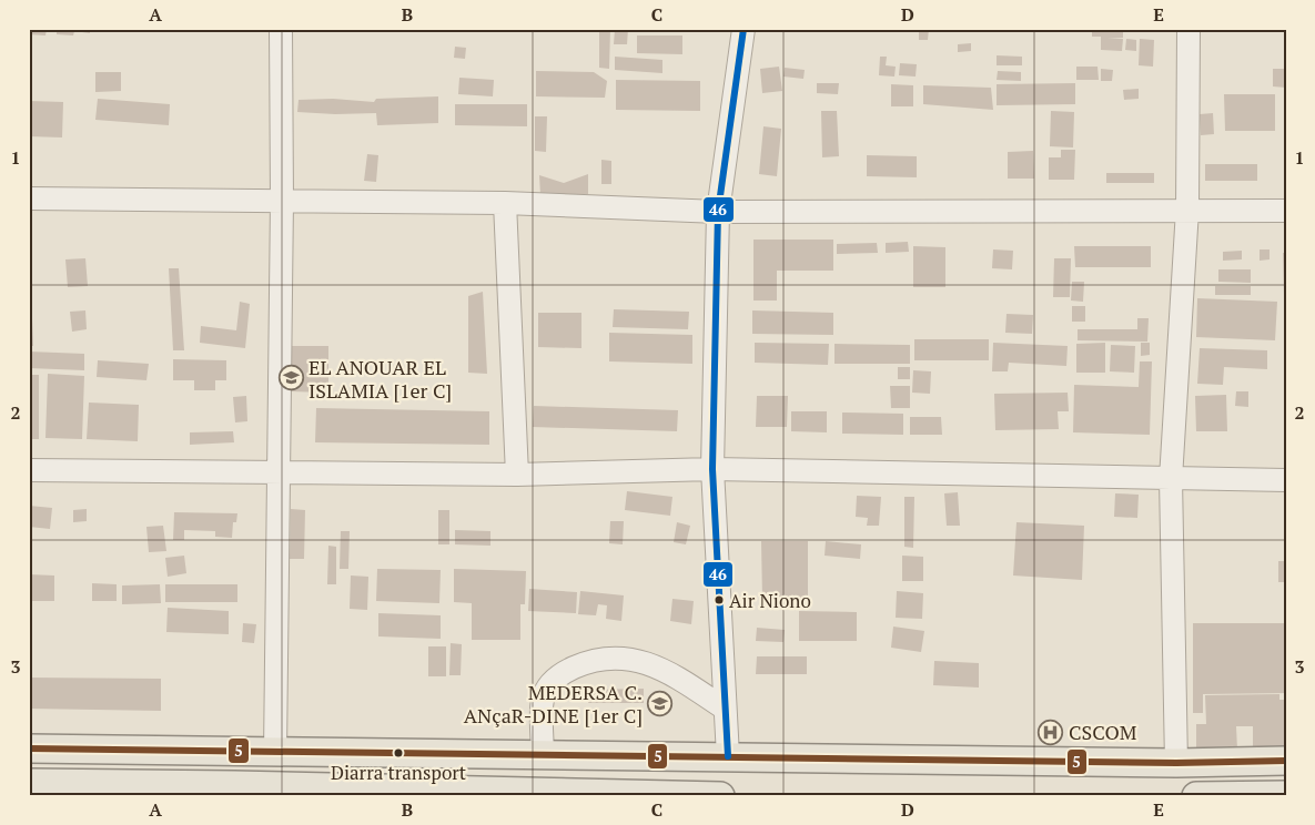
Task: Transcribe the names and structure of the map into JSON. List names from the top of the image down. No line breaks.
{"places":{"school or university":["EL ANOUAR EL ISLAMIA [1er C]","MEDERSA C. ANçaR-DINE [1er C]"],"other":["Air Niono","Diarra transport"],"hospital":["CSCOM"]},"lines":["transit line 46","transit line 5"],"grid":{"columns":["A","B","C","D","E"],"rows":["1","2","3"]}}
